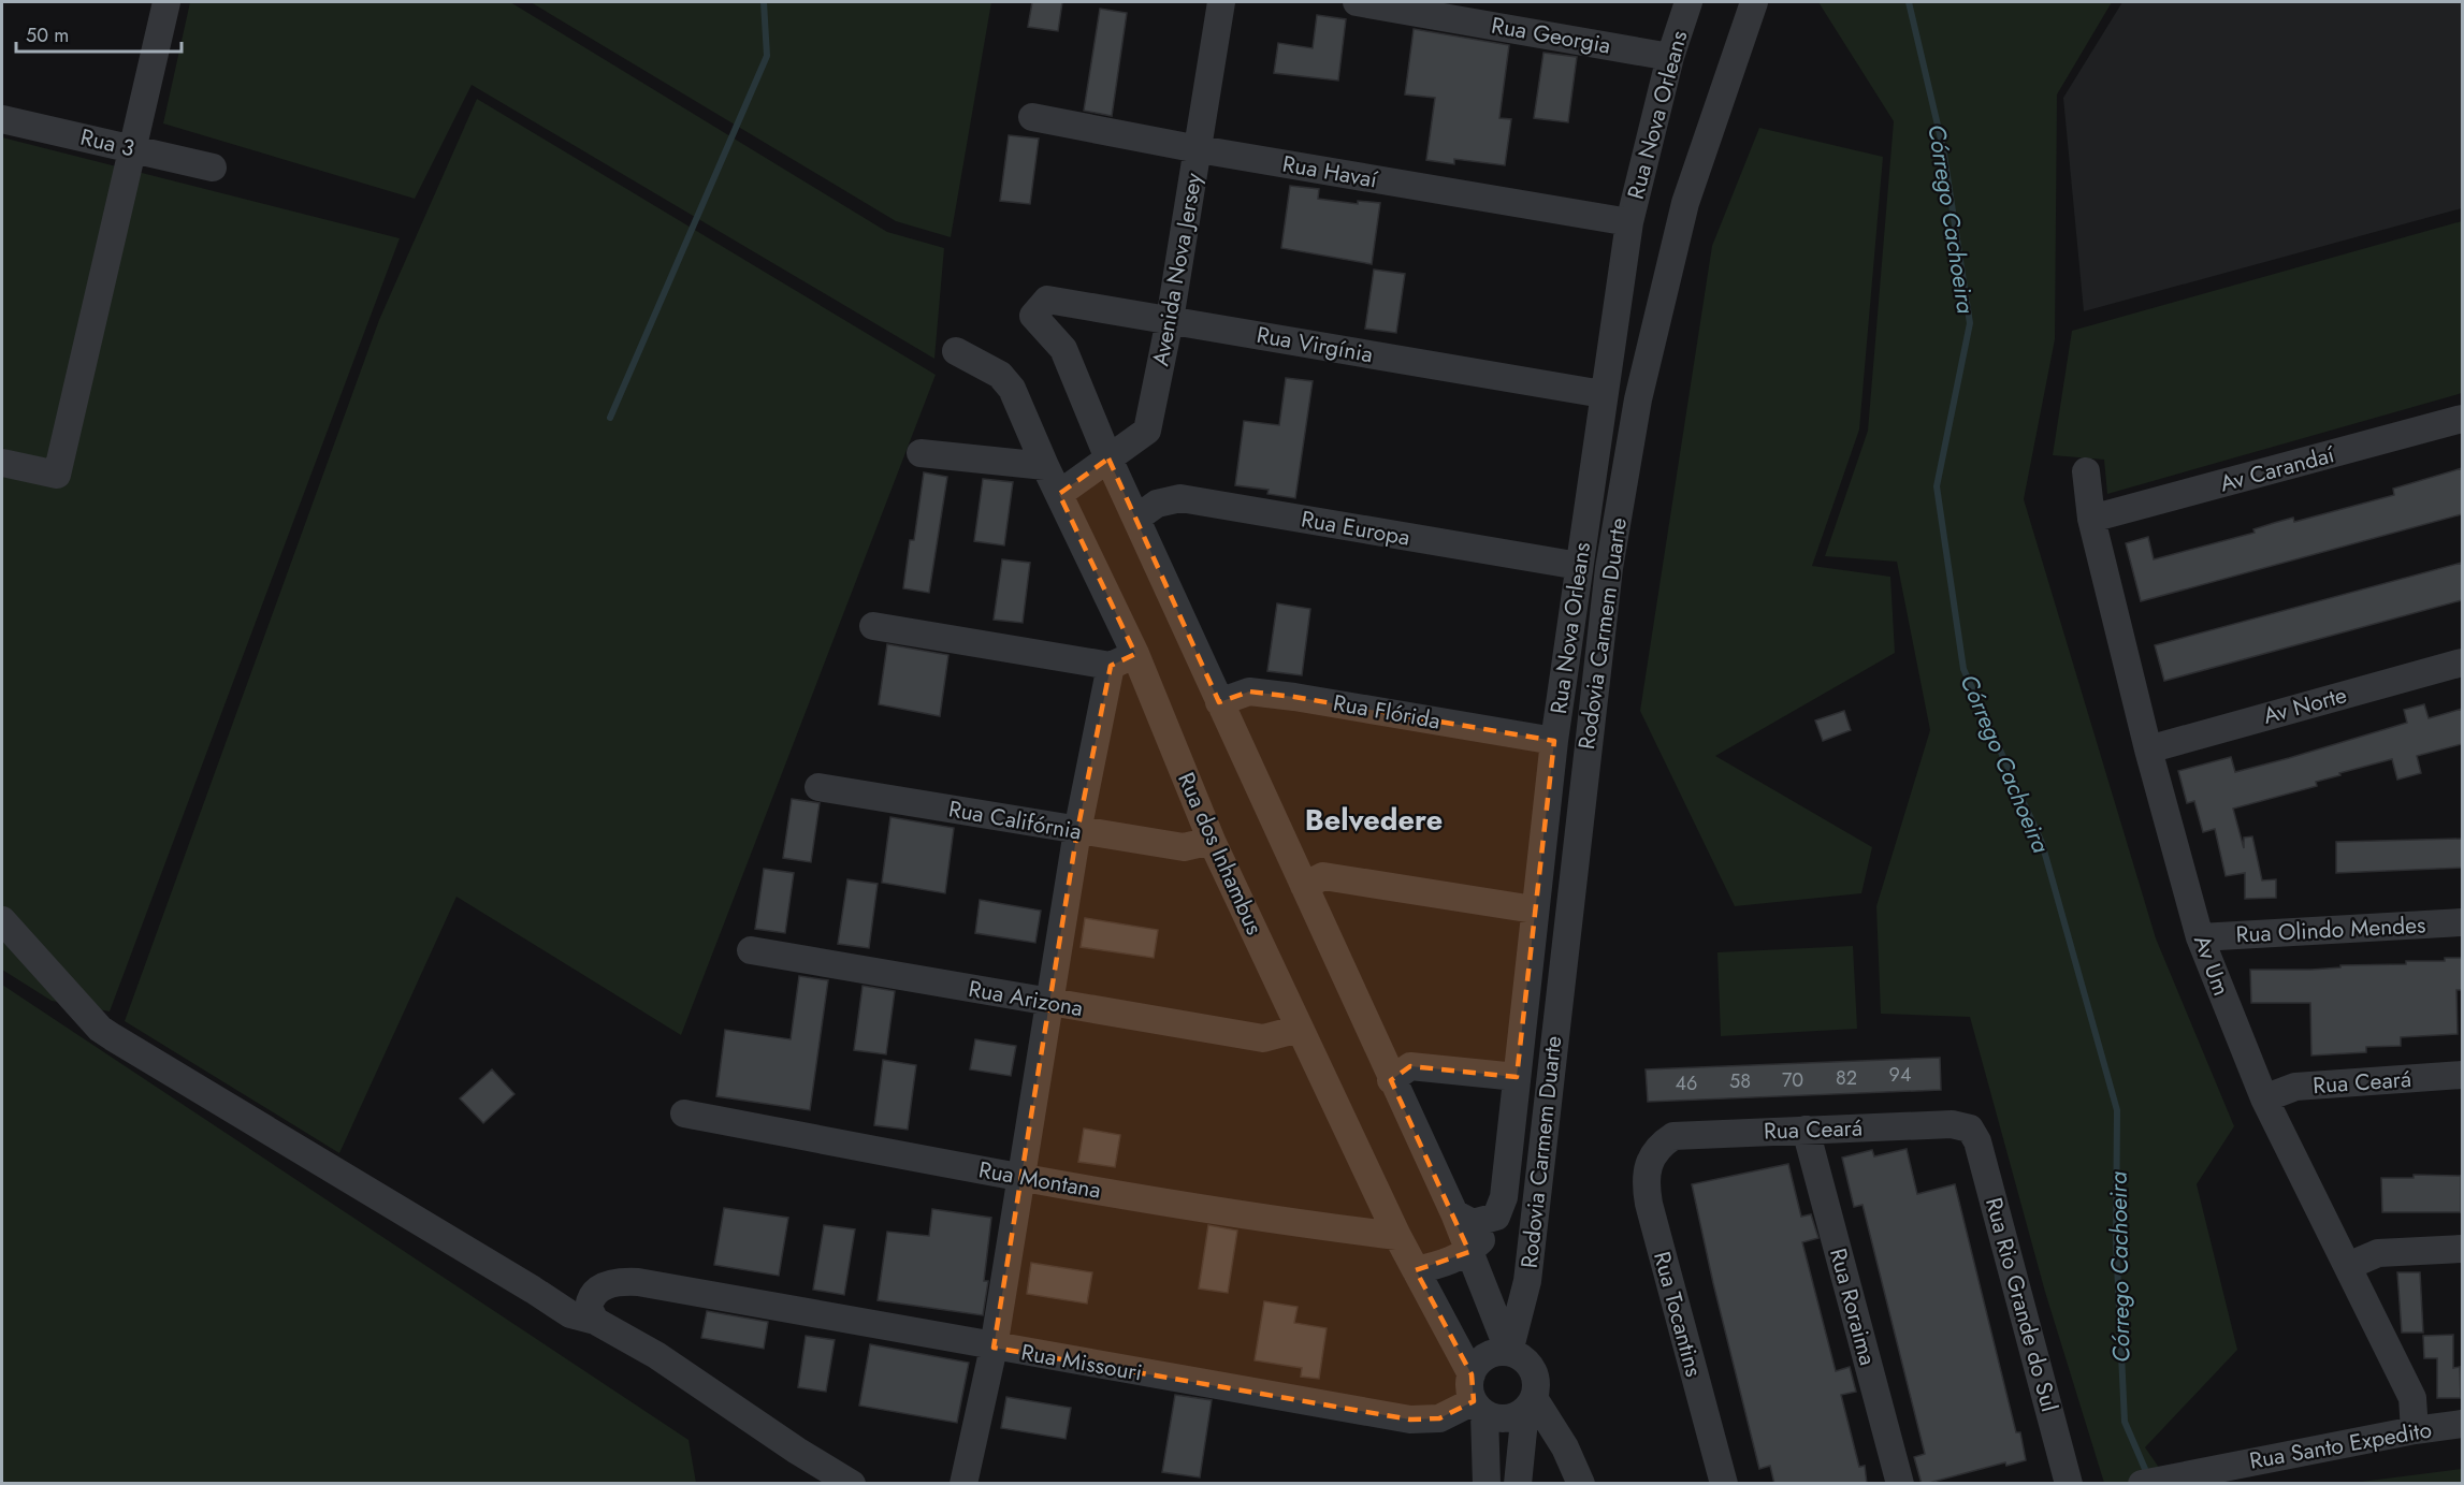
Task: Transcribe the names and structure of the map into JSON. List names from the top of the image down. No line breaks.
{"streets":{"street":["Rua Georgia","Rua Nova Orleans","Rua 3","Rua Havaí","Avenida Nova Jersey","Rua Virgínia","Av Carandaí","Rua Europa","Rodovia Carmem Duarte","Av Norte","Rua Flórida","Rua Califórnia","Rua dos Inhambus","Rua Olindo Mendes","Av Um","Rua Arizona","Rua Ceará","Rua Montana","Rua Rio Grande do Sul","Rua Roraima","Rua Tocantins","Rua Missouri","Rua Santo Expedito"]},"crossings":[["Rua Georgia","Rua Nova Orleans"],["Rua Nova Orleans","Rua Havaí"],["Rua Nova Orleans","Rua Virgínia"],["Rua Nova Orleans","Rua Europa"],["Rua Nova Orleans","Rua Flórida"],["Rua Havaí","Avenida Nova Jersey"],["Avenida Nova Jersey","Rua Virgínia"],["Avenida Nova Jersey","Rua dos Inhambus"],["Av Carandaí","Av Um"],["Rodovia Carmem Duarte","Rua dos Inhambus"],["Rodovia Carmem Duarte","Rua Missouri"],["Av Norte","Av Um"],["Rua Califórnia","Rua dos Inhambus"],["Rua dos Inhambus","Rua Arizona"],["Rua dos Inhambus","Rua Montana"],["Rua dos Inhambus","Rua Missouri"],["Rua Olindo Mendes","Av Um"],["Av Um","Rua Ceará"],["Av Um","Rua Santo Expedito"],["Rua Ceará","Rua Rio Grande do Sul"],["Rua Ceará","Rua Roraima"],["Rua Ceará","Rua Tocantins"]],"districts":["Belvedere"],"water":["Córrego Cachoeira"],"house_numbers":["94","82","70","58","46"],"scale_bar":"50 m"}
